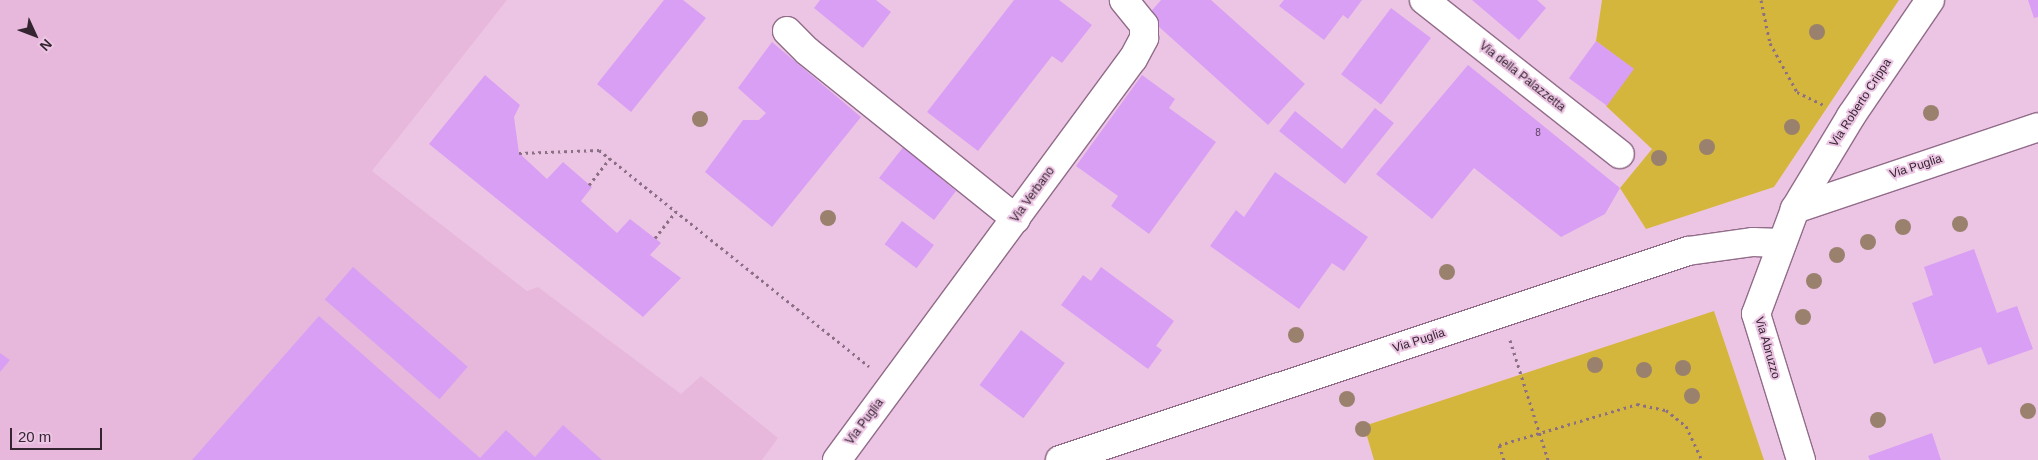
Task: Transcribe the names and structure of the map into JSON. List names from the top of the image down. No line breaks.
{"streets":{"street":["Via della Palazzetta","Via Roberto Crippa","Via Puglia","Via Verbano","Via Abruzzo"]},"crossings":[["Via Roberto Crippa","Via Puglia"],["Via Roberto Crippa","Via Abruzzo"],["Via Puglia","Via Verbano"],["Via Puglia","Via Abruzzo"]],"house_numbers":["8"],"scale_bar":"20 m","north":"bottom right"}
